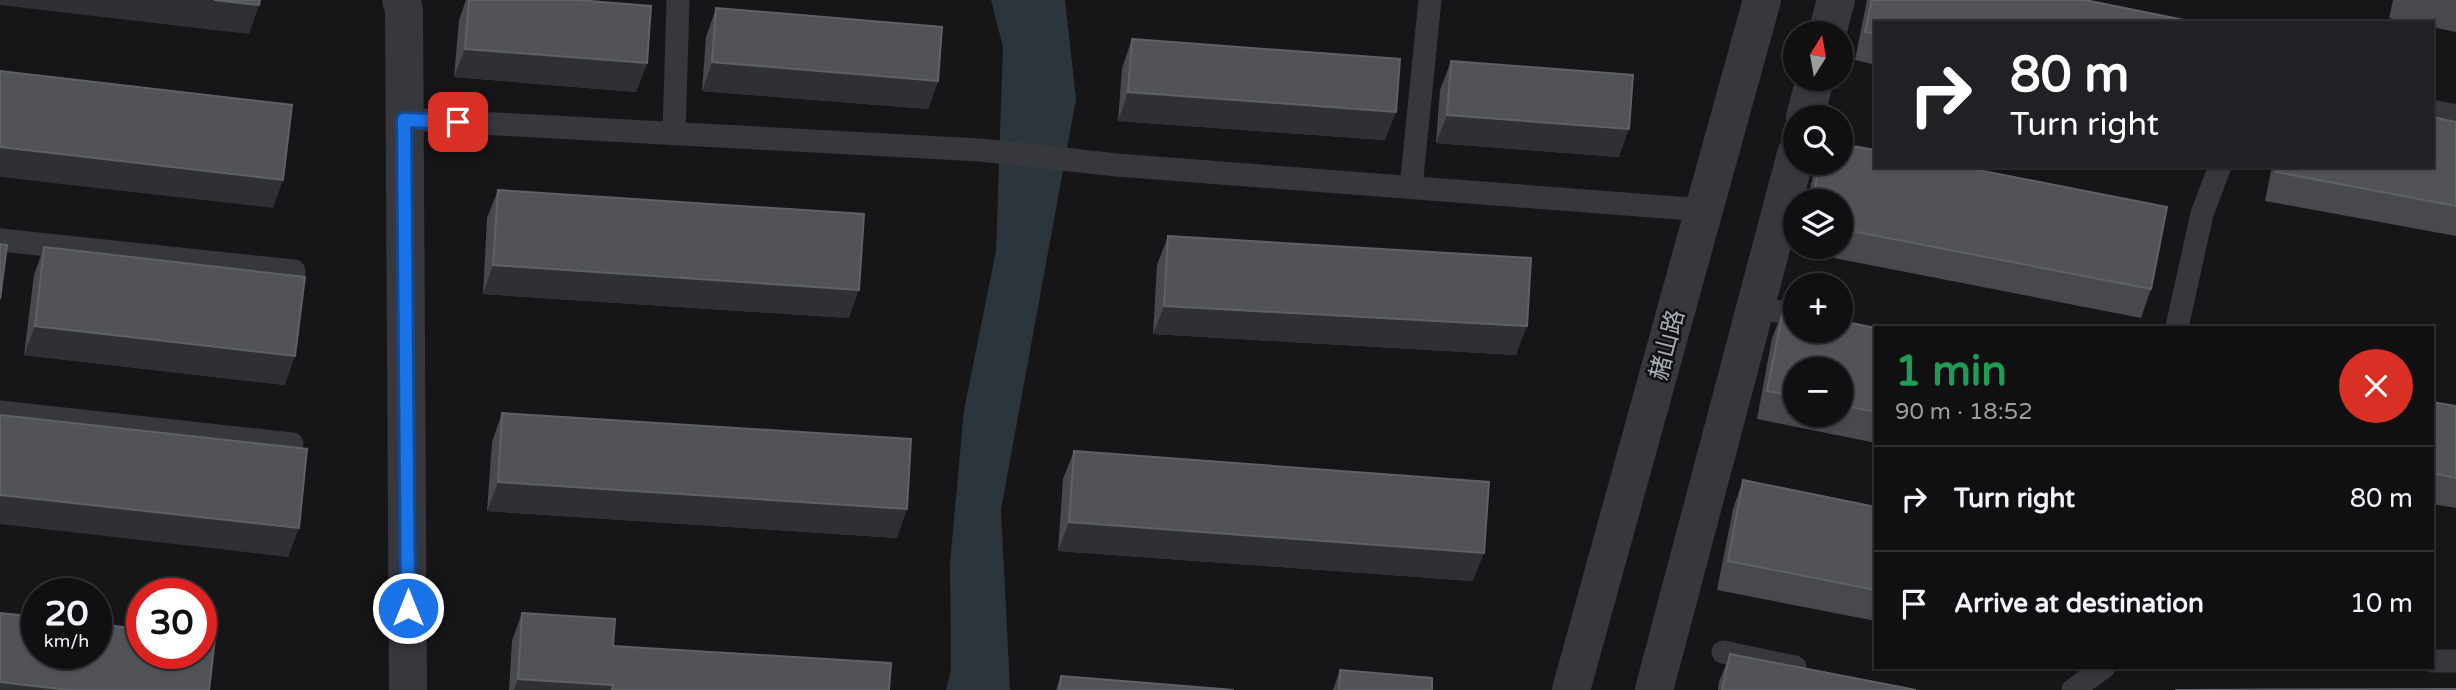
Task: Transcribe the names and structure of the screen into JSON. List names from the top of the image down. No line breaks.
{"streets":{"street":["赭山路"]},"north":"top","page":{"map_buttons":["+","−"],"turn":["80 m","Turn right"],"heading":["1 min","90 m · 18:52"],"list":[{"name":"Turn right","value":"80 m"},{"name":"Arrive at destination","value":"10 m"}],"speed":"20 km/h","limit":"30"}}
